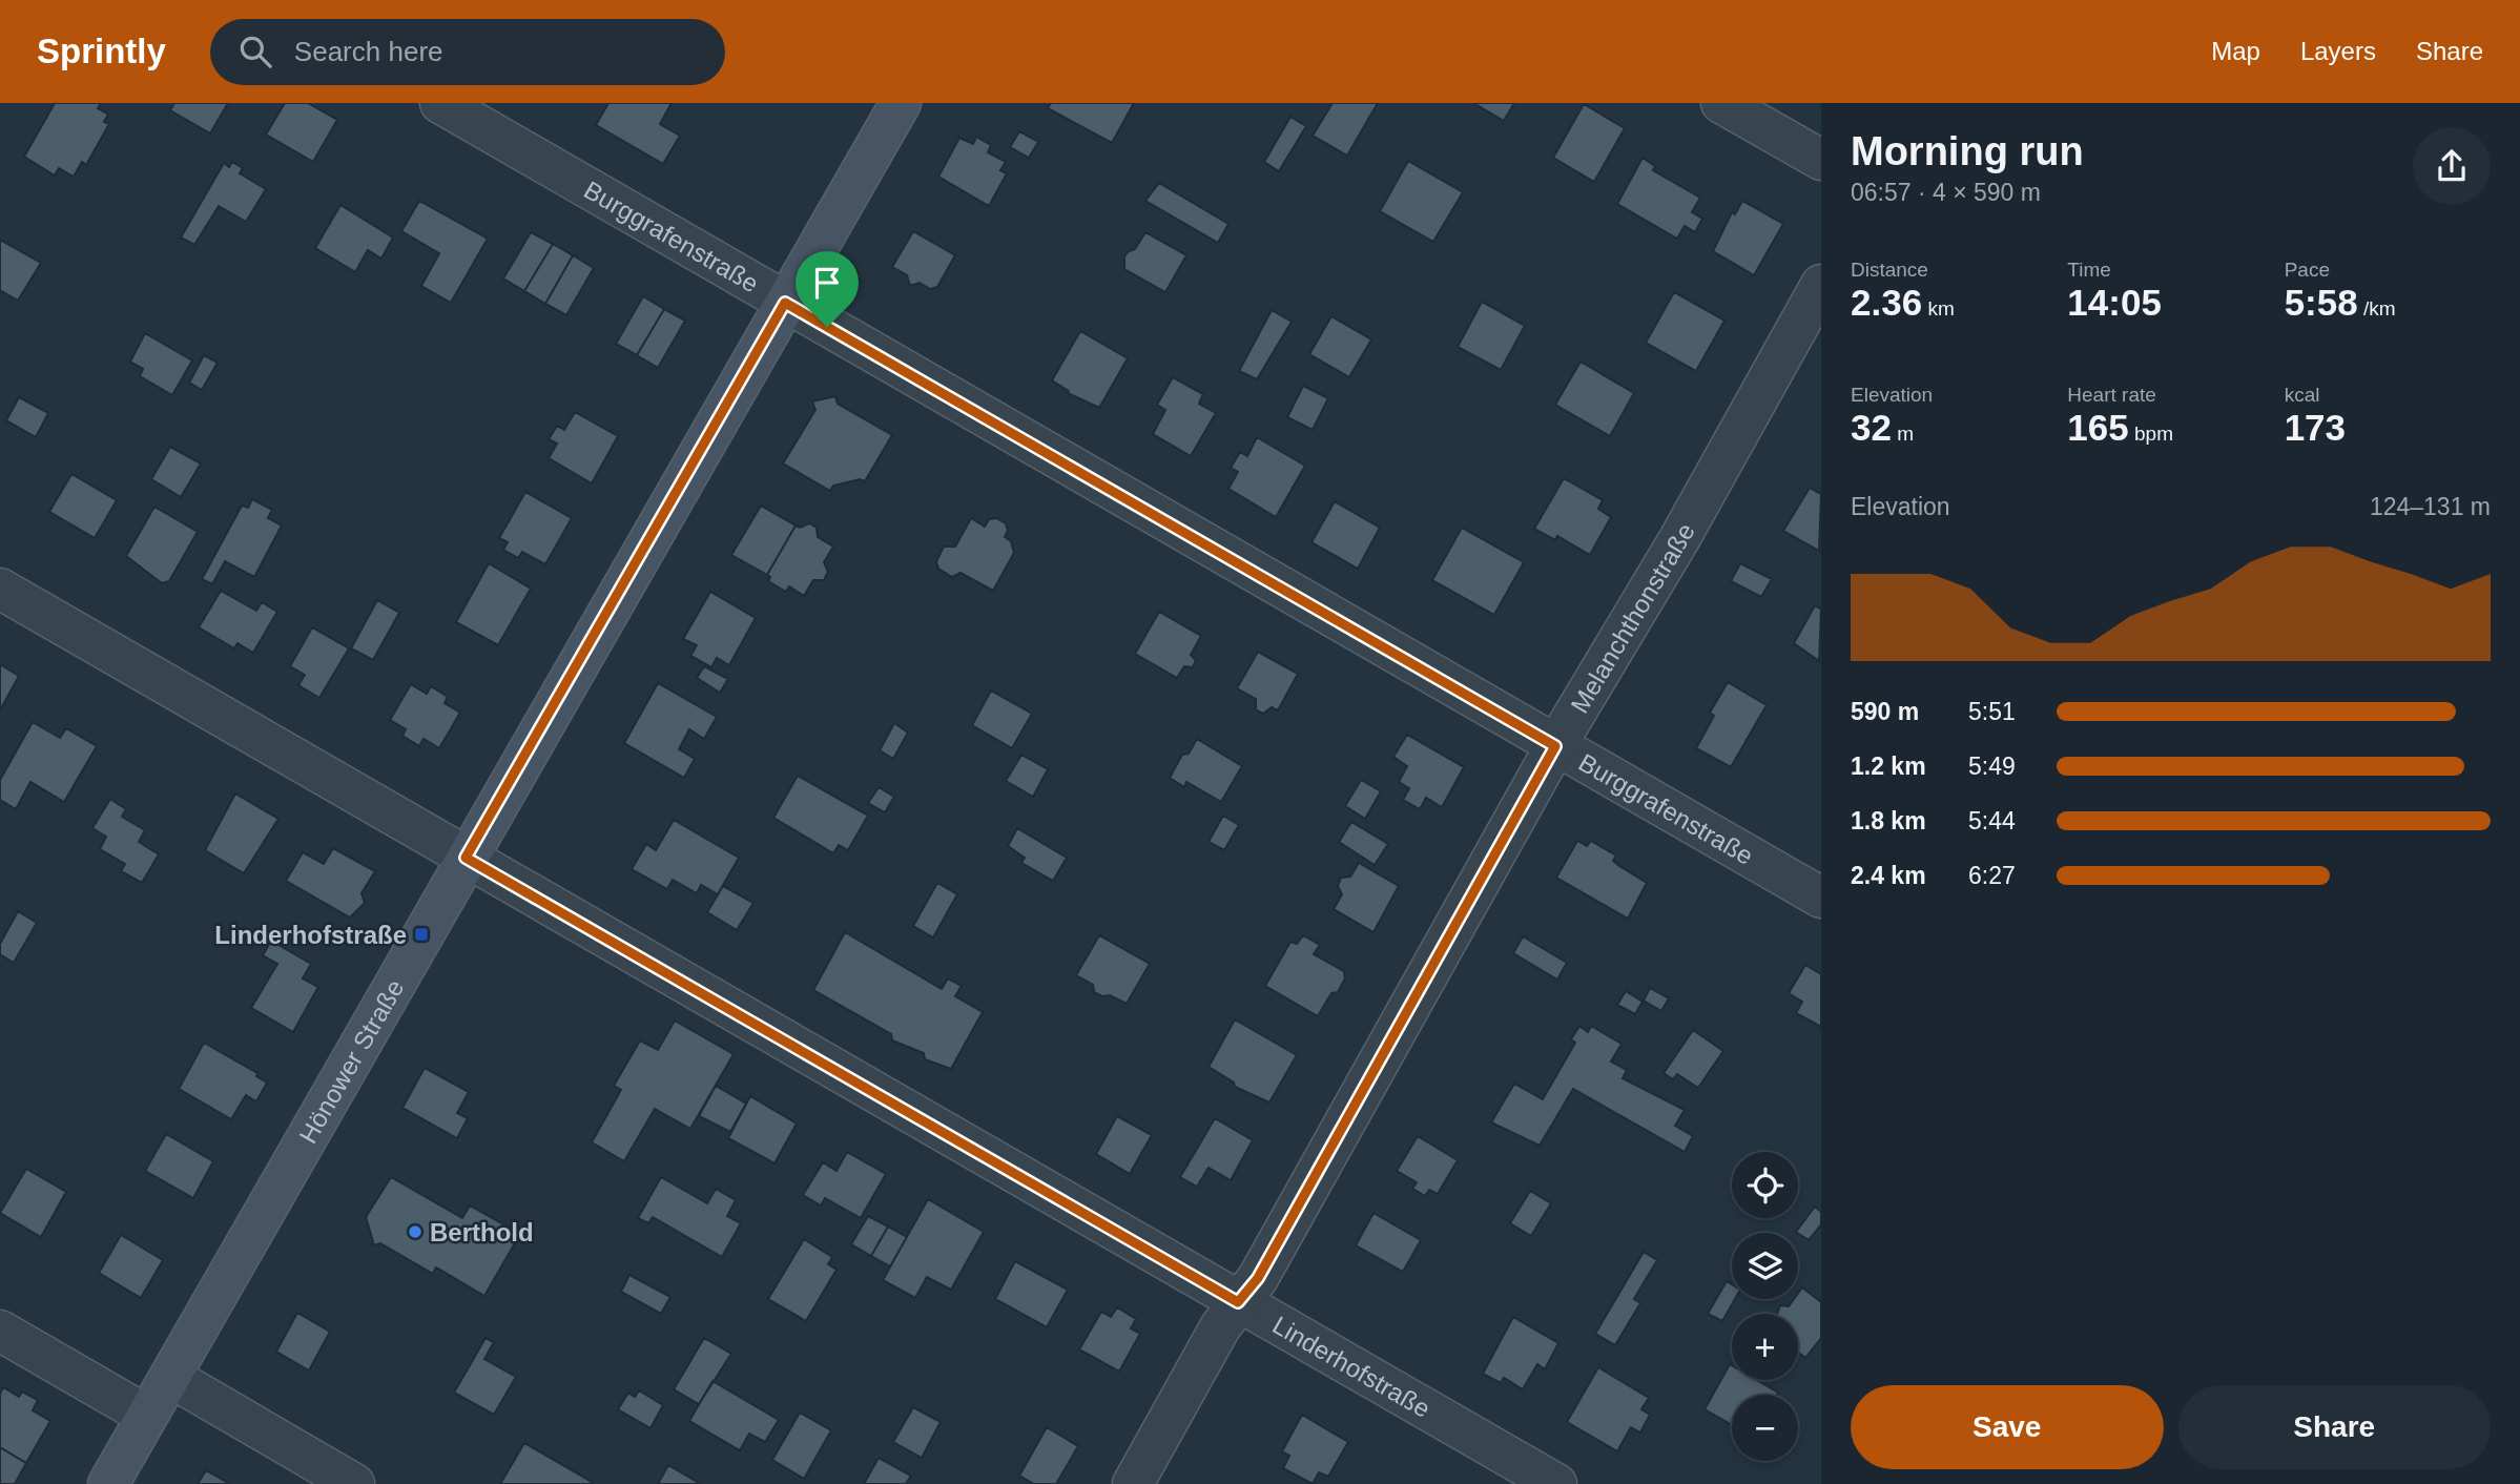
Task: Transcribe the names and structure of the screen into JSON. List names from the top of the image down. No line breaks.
{"streets":{"main road":["Hönower Straße"],"street":["Burggrafenstraße","Melanchthonstraße","Linderhofstraße"]},"crossings":[["Burggrafenstraße","Melanchthonstraße"],["Burggrafenstraße","Hönower Straße"],["Melanchthonstraße","Linderhofstraße"],["Hönower Straße","Linderhofstraße"]],"places":{"transit":["Linderhofstraße"],"other":["Berthold"]},"page":{"header":"Sprintly","search":"Search here","nav":["Map","Layers","Share"],"heading":["Morning run","06:57 · 4 × 590 m"],"stats":[["Distance","2.36 km"],["Time","14:05"],["Pace","5:58 /km"],["Elevation","32 m"],["Heart rate","165 bpm"],["kcal","173"]],"chart":["Elevation","124–131 m"],"list":[{"name":"590 m","note":"5:51"},{"name":"1.2 km","note":"5:49"},{"name":"1.8 km","note":"5:44"},{"name":"2.4 km","note":"6:27"}],"map_buttons":["+","−"],"buttons":["Save","Share"]}}
